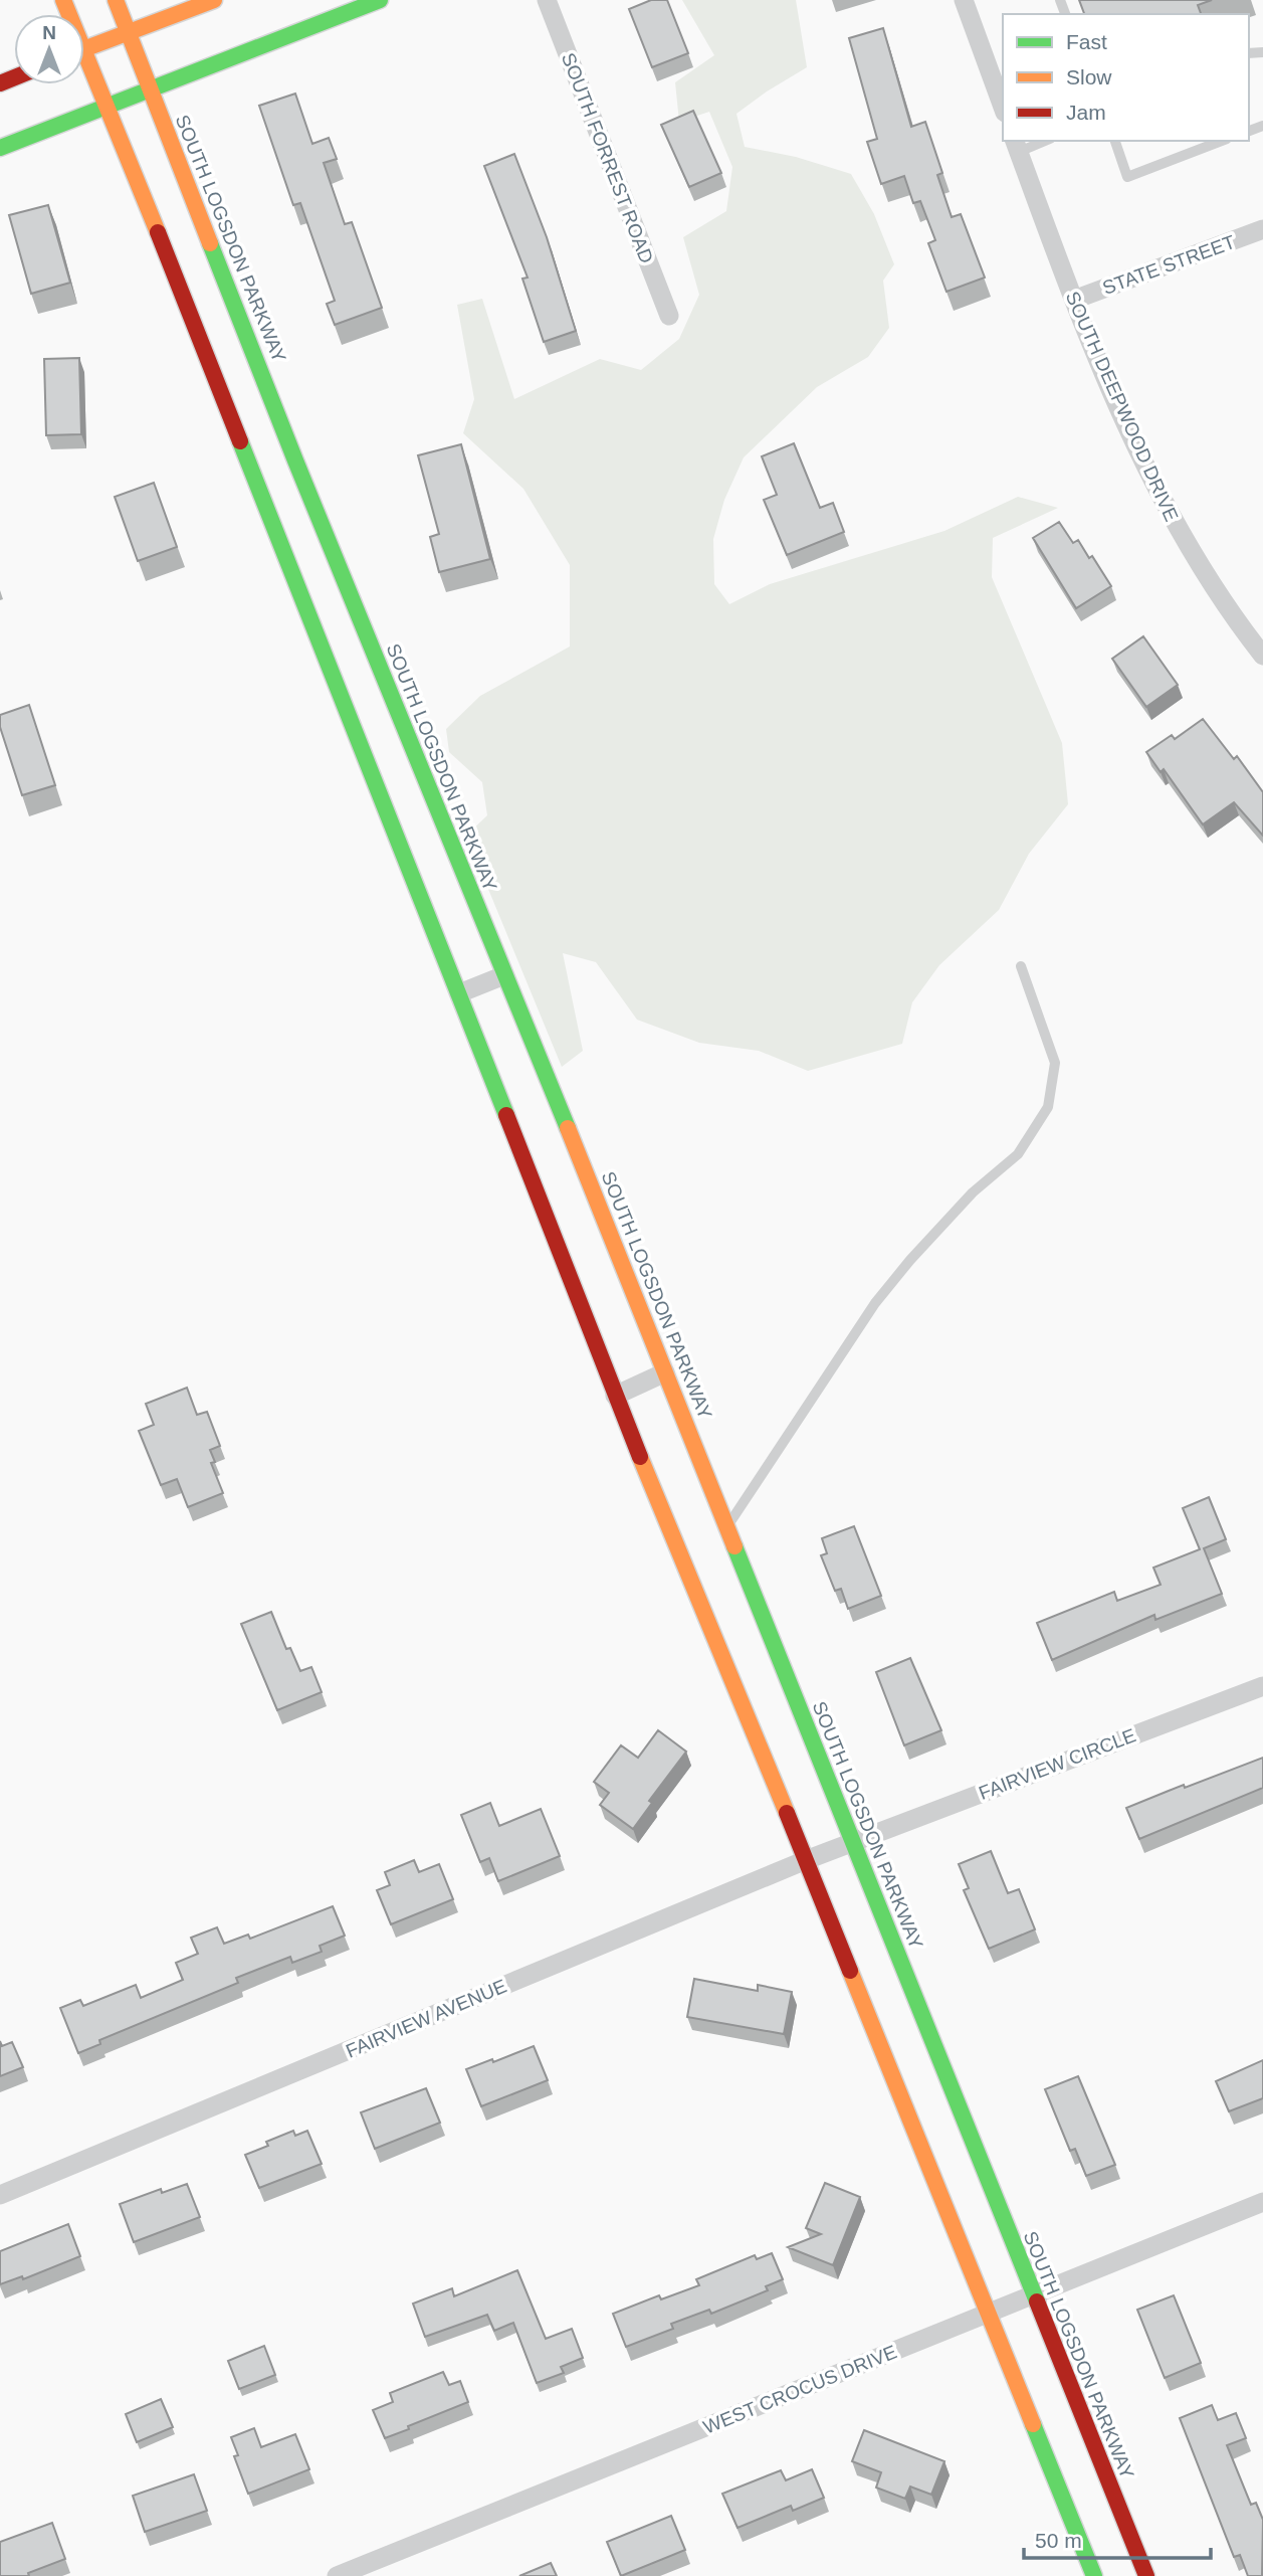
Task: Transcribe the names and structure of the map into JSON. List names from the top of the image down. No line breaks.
{"streets":{"main road":["SOUTH LOGSDON PARKWAY"],"street":["SOUTH FORREST ROAD","STATE STREET","SOUTH DEEPWOOD DRIVE","FAIRVIEW CIRCLE","FAIRVIEW AVENUE","WEST CROCUS DRIVE"]},"crossings":[["SOUTH LOGSDON PARKWAY","FAIRVIEW CIRCLE"],["SOUTH LOGSDON PARKWAY","FAIRVIEW AVENUE"],["SOUTH LOGSDON PARKWAY","WEST CROCUS DRIVE"],["STATE STREET","SOUTH DEEPWOOD DRIVE"],["FAIRVIEW CIRCLE","FAIRVIEW AVENUE"]],"legend":["Fast","Slow","Jam"],"scale_bar":"50 m","north":"top"}
